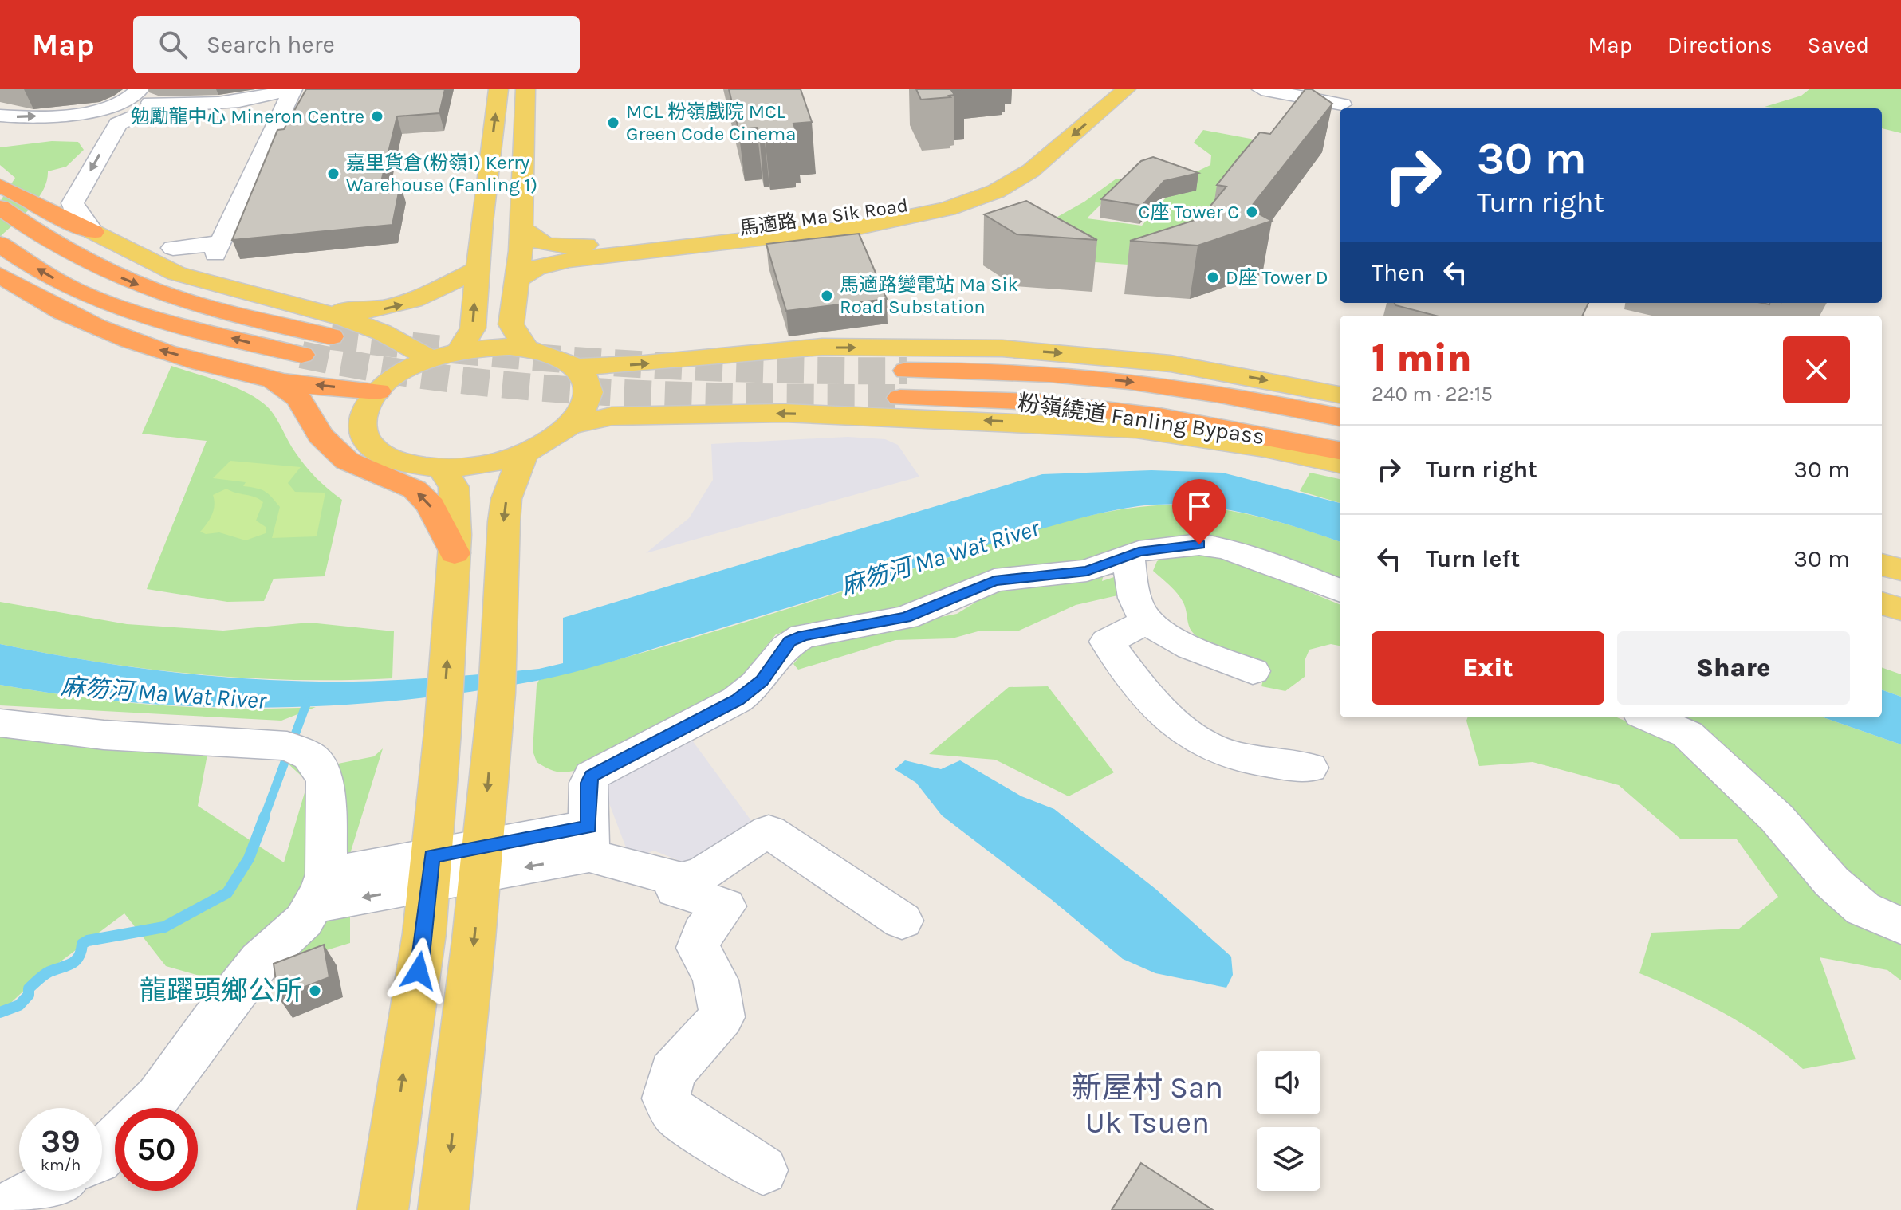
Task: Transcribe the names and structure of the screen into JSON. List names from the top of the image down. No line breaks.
{"streets":{"highway":["粉嶺繞道 Fanling Bypass"],"main road":["馬適路 Ma Sik Road"]},"districts":["新屋村 San Uk Tsuen"],"water":["麻笏河 Ma Wat River"],"places":["勉勵龍中心 Mineron Centre","MCL 粉嶺戲院 MCL Green Code Cinema","嘉里貨倉(粉嶺1) Kerry Warehouse (Fanling 1)","C座 Tower C","D座 Tower D","馬適路變電站 Ma Sik Road Substation","龍躍頭鄉公所"],"page":{"header":"Map","search":"Search here","nav":["Map","Directions","Saved"],"turn":["30 m","Turn right"],"then":"Then","heading":["1 min","240 m · 22:15"],"list":[{"name":"Turn right","value":"30 m"},{"name":"Turn left","value":"30 m"}],"buttons":["Exit","Share"],"speed":"39 km/h","limit":"50"}}
